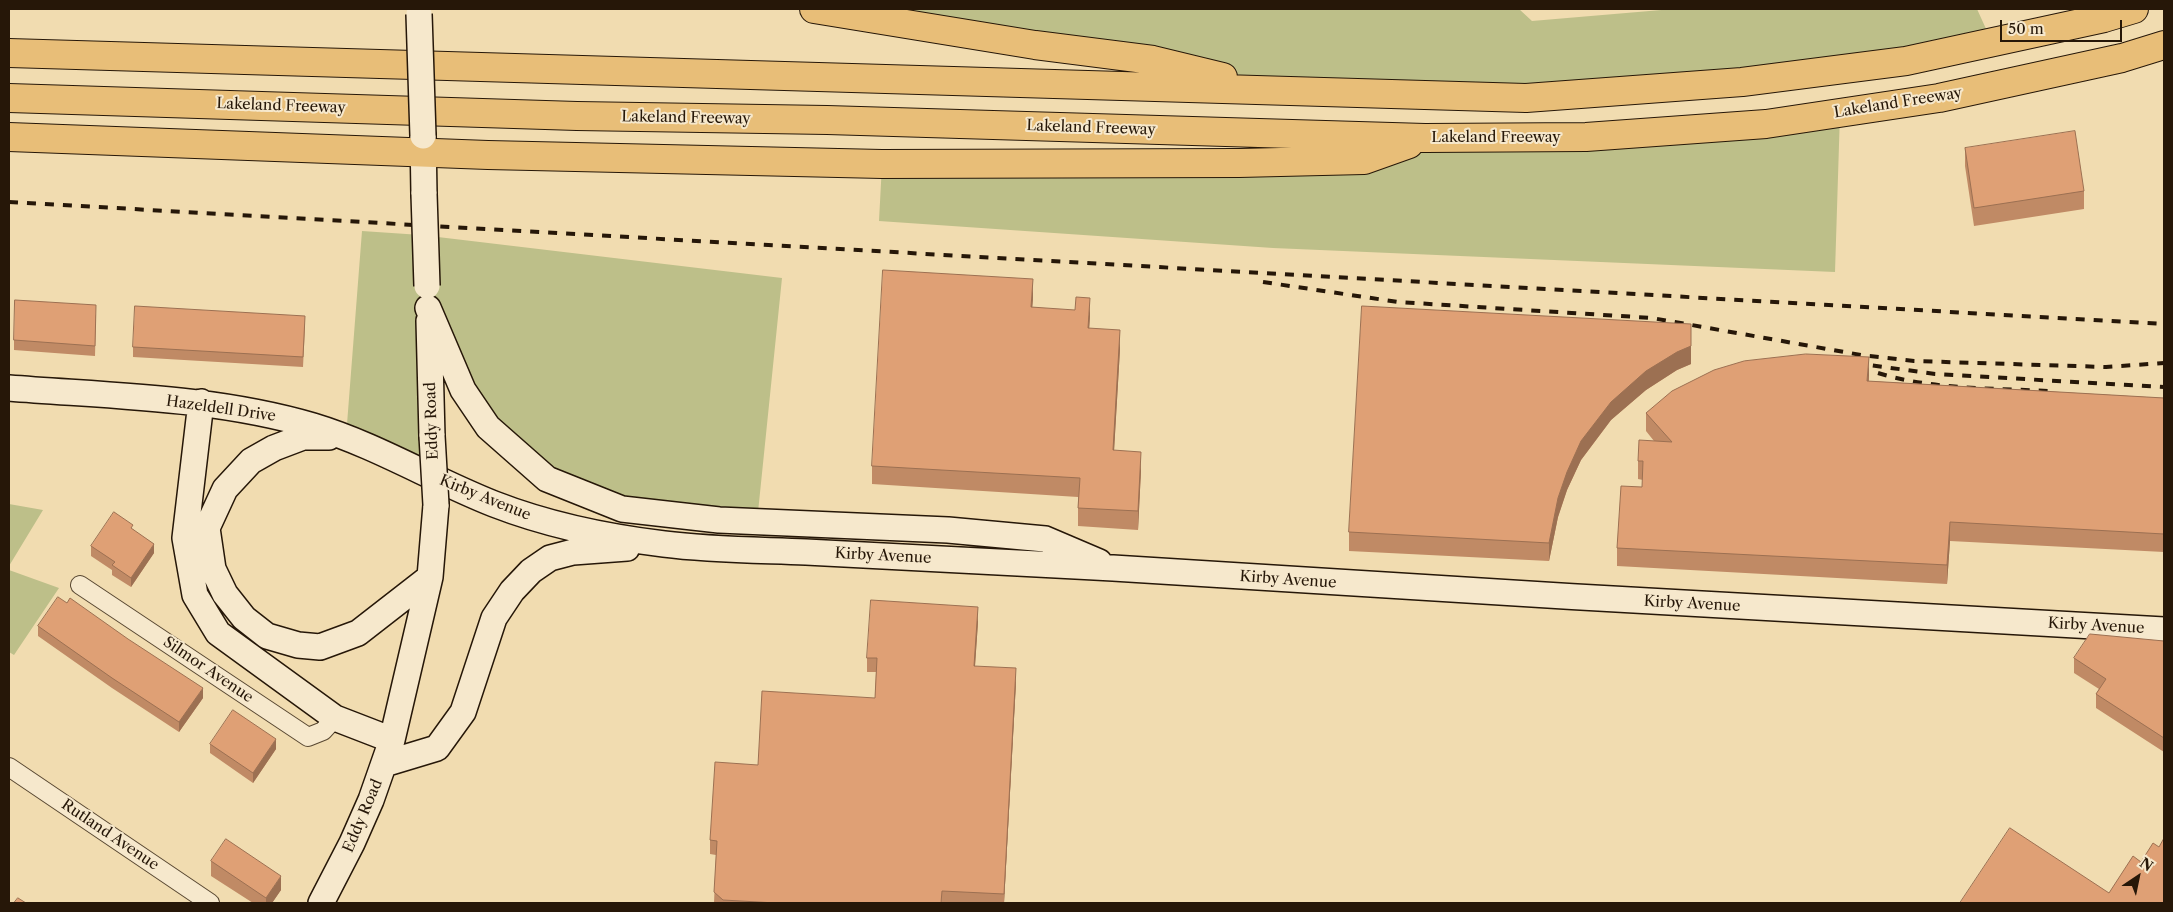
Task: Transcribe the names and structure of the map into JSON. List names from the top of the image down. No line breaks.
{"streets":{"highway":["Lakeland Freeway"],"street":["Hazeldell Drive","Eddy Road","Kirby Avenue","Silmor Avenue","Rutland Avenue"]},"crossings":[["Hazeldell Drive","Kirby Avenue"]],"scale_bar":"50 m","north":"top right"}
